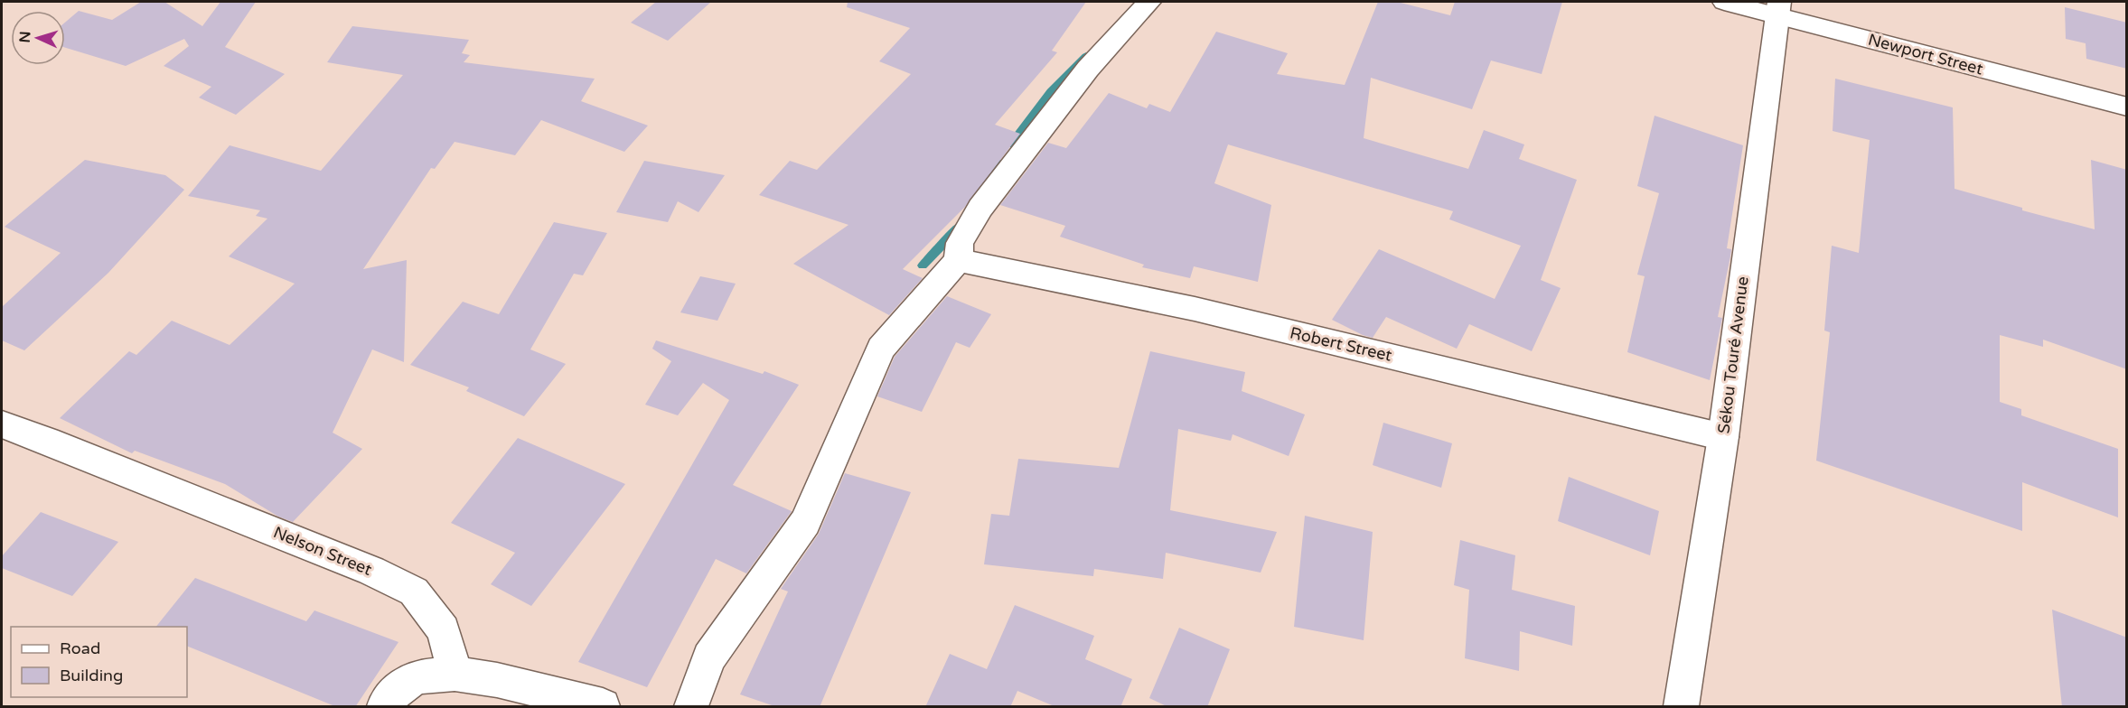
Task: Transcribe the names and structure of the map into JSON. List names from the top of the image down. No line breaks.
{"streets":{"street":["Newport Street","Robert Street","Sékou Touré Avenue","Nelson Street"]},"crossings":[["Newport Street","Sékou Touré Avenue"],["Robert Street","Sékou Touré Avenue"]],"legend":["Road","Building"],"north":"left"}
